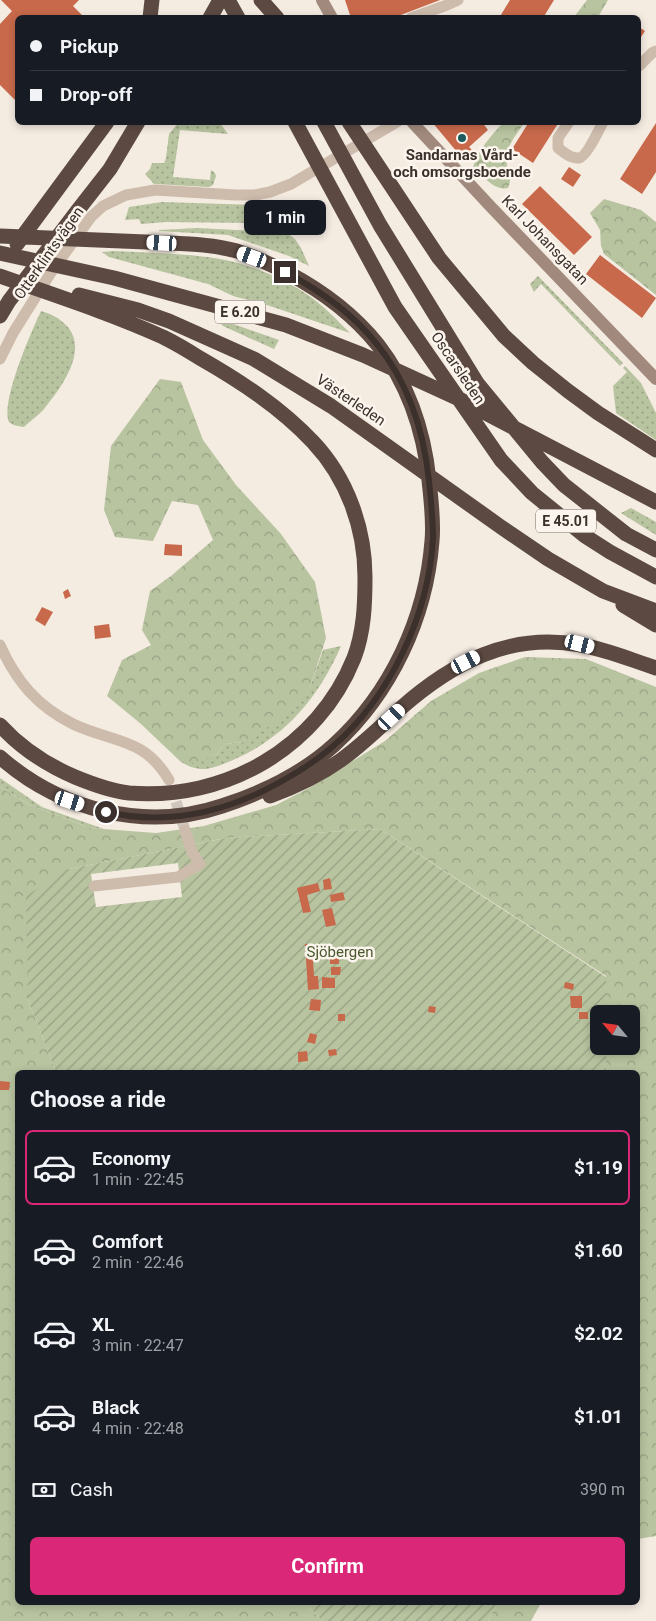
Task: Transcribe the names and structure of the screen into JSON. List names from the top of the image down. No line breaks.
{"streets":{"highway":["E 6.20","Oscarsleden","Västerleden","E 45.01"],"street":["Karl Johansgatan","Otterklintsvägen"]},"parks":["Sjöbergen"],"places":["Sandarnas Vård- och omsorgsboende"],"north":"top left","page":{"banner":["Pickup","Drop-off"],"bubble":"1 min","heading":"Choose a ride","list":[{"name":"Economy","note":"1 min · 22:45","value":"$1.19"},{"name":"Comfort","note":"2 min · 22:46","value":"$1.60"},{"name":"XL","note":"3 min · 22:47","value":"$2.02"},{"name":"Black","note":"4 min · 22:48","value":"$1.01"}],"pay":["Cash","390 m"],"buttons":"Confirm"}}
